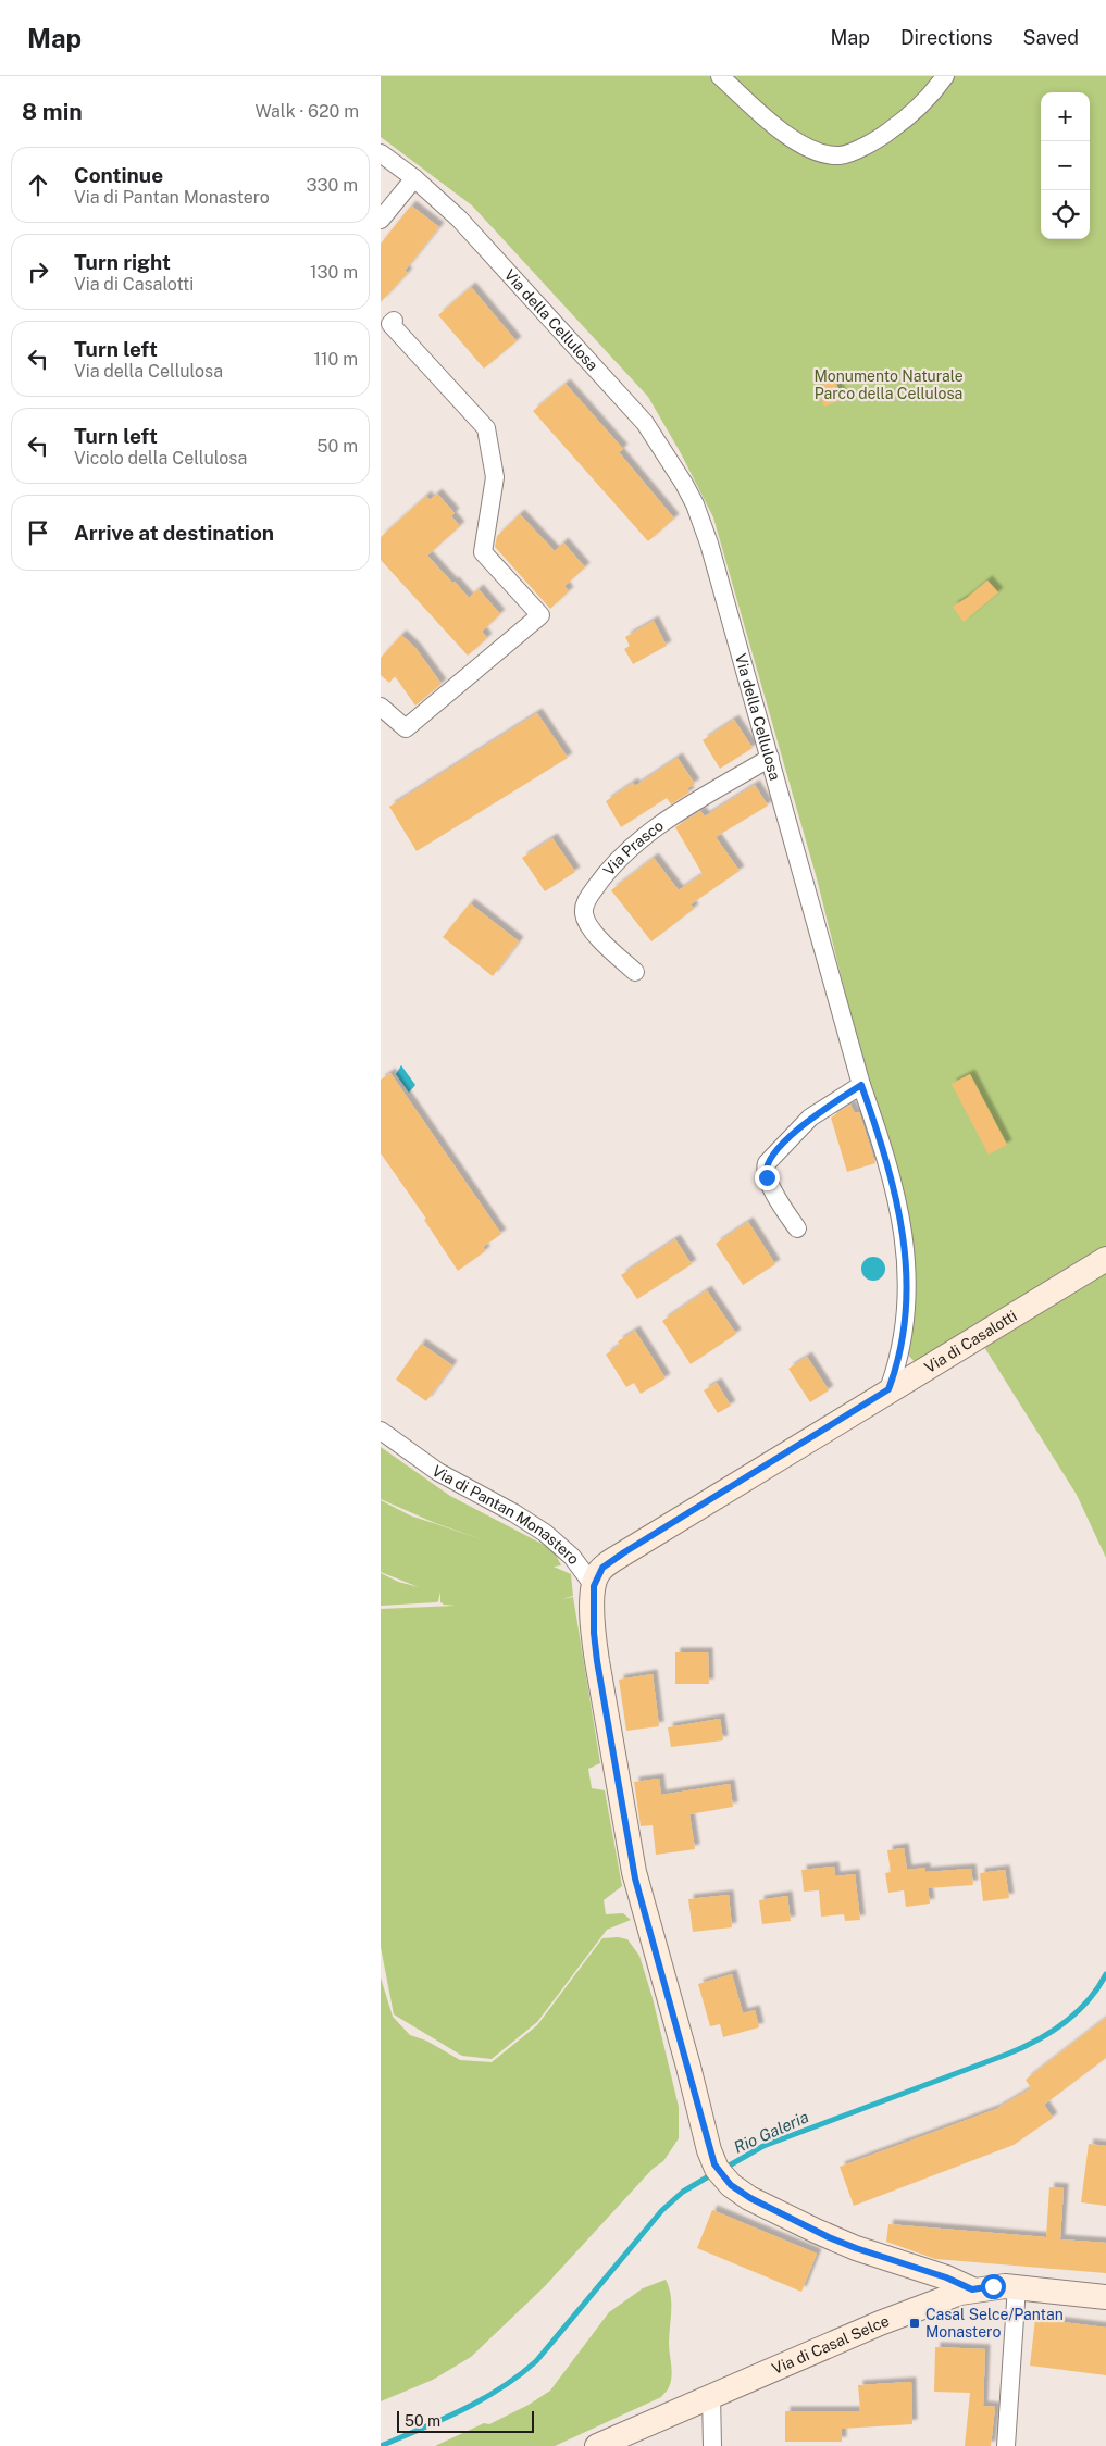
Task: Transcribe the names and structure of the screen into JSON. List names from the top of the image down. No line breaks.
{"streets":{"street":["Via della Cellulosa","Via Prasco","Via di Casalotti","Via di Pantan Monastero","Via di Casal Selce"]},"crossings":[["Via della Cellulosa","Via Prasco"],["Via della Cellulosa","Via di Casalotti"],["Via di Casalotti","Via di Pantan Monastero"]],"water":["Rio Galeria"],"parks":["Monumento Naturale Parco della Cellulosa"],"places":{"transit":["Casal Selce/Pantan Monastero"]},"scale_bar":"50 m","page":{"header":"Map","nav":["Map","Directions","Saved"],"heading":["8 min","Walk · 620 m"],"map_buttons":["+","−"],"list":[["Continue","Via di Pantan Monastero","330 m"],["Turn right","Via di Casalotti","130 m"],["Turn left","Via della Cellulosa","110 m"],["Turn left","Vicolo della Cellulosa","50 m"],"Arrive at destination"],"scale":"50 m"}}
